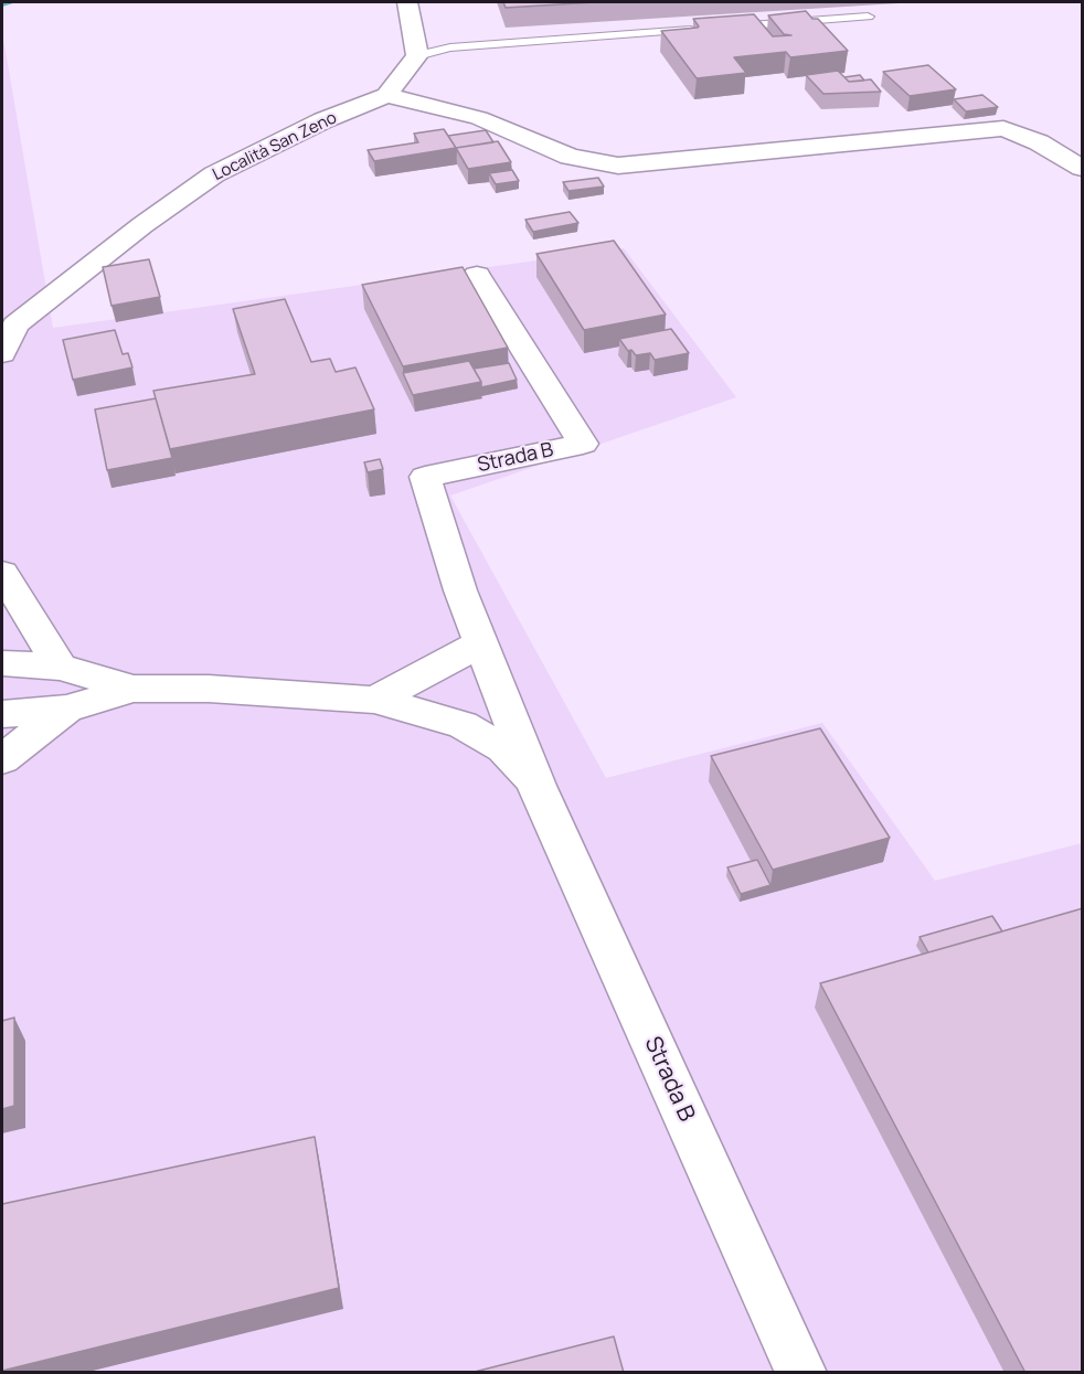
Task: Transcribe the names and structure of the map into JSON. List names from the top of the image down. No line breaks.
{"streets":{"street":["Località San Zeno","Strada B"]}}
